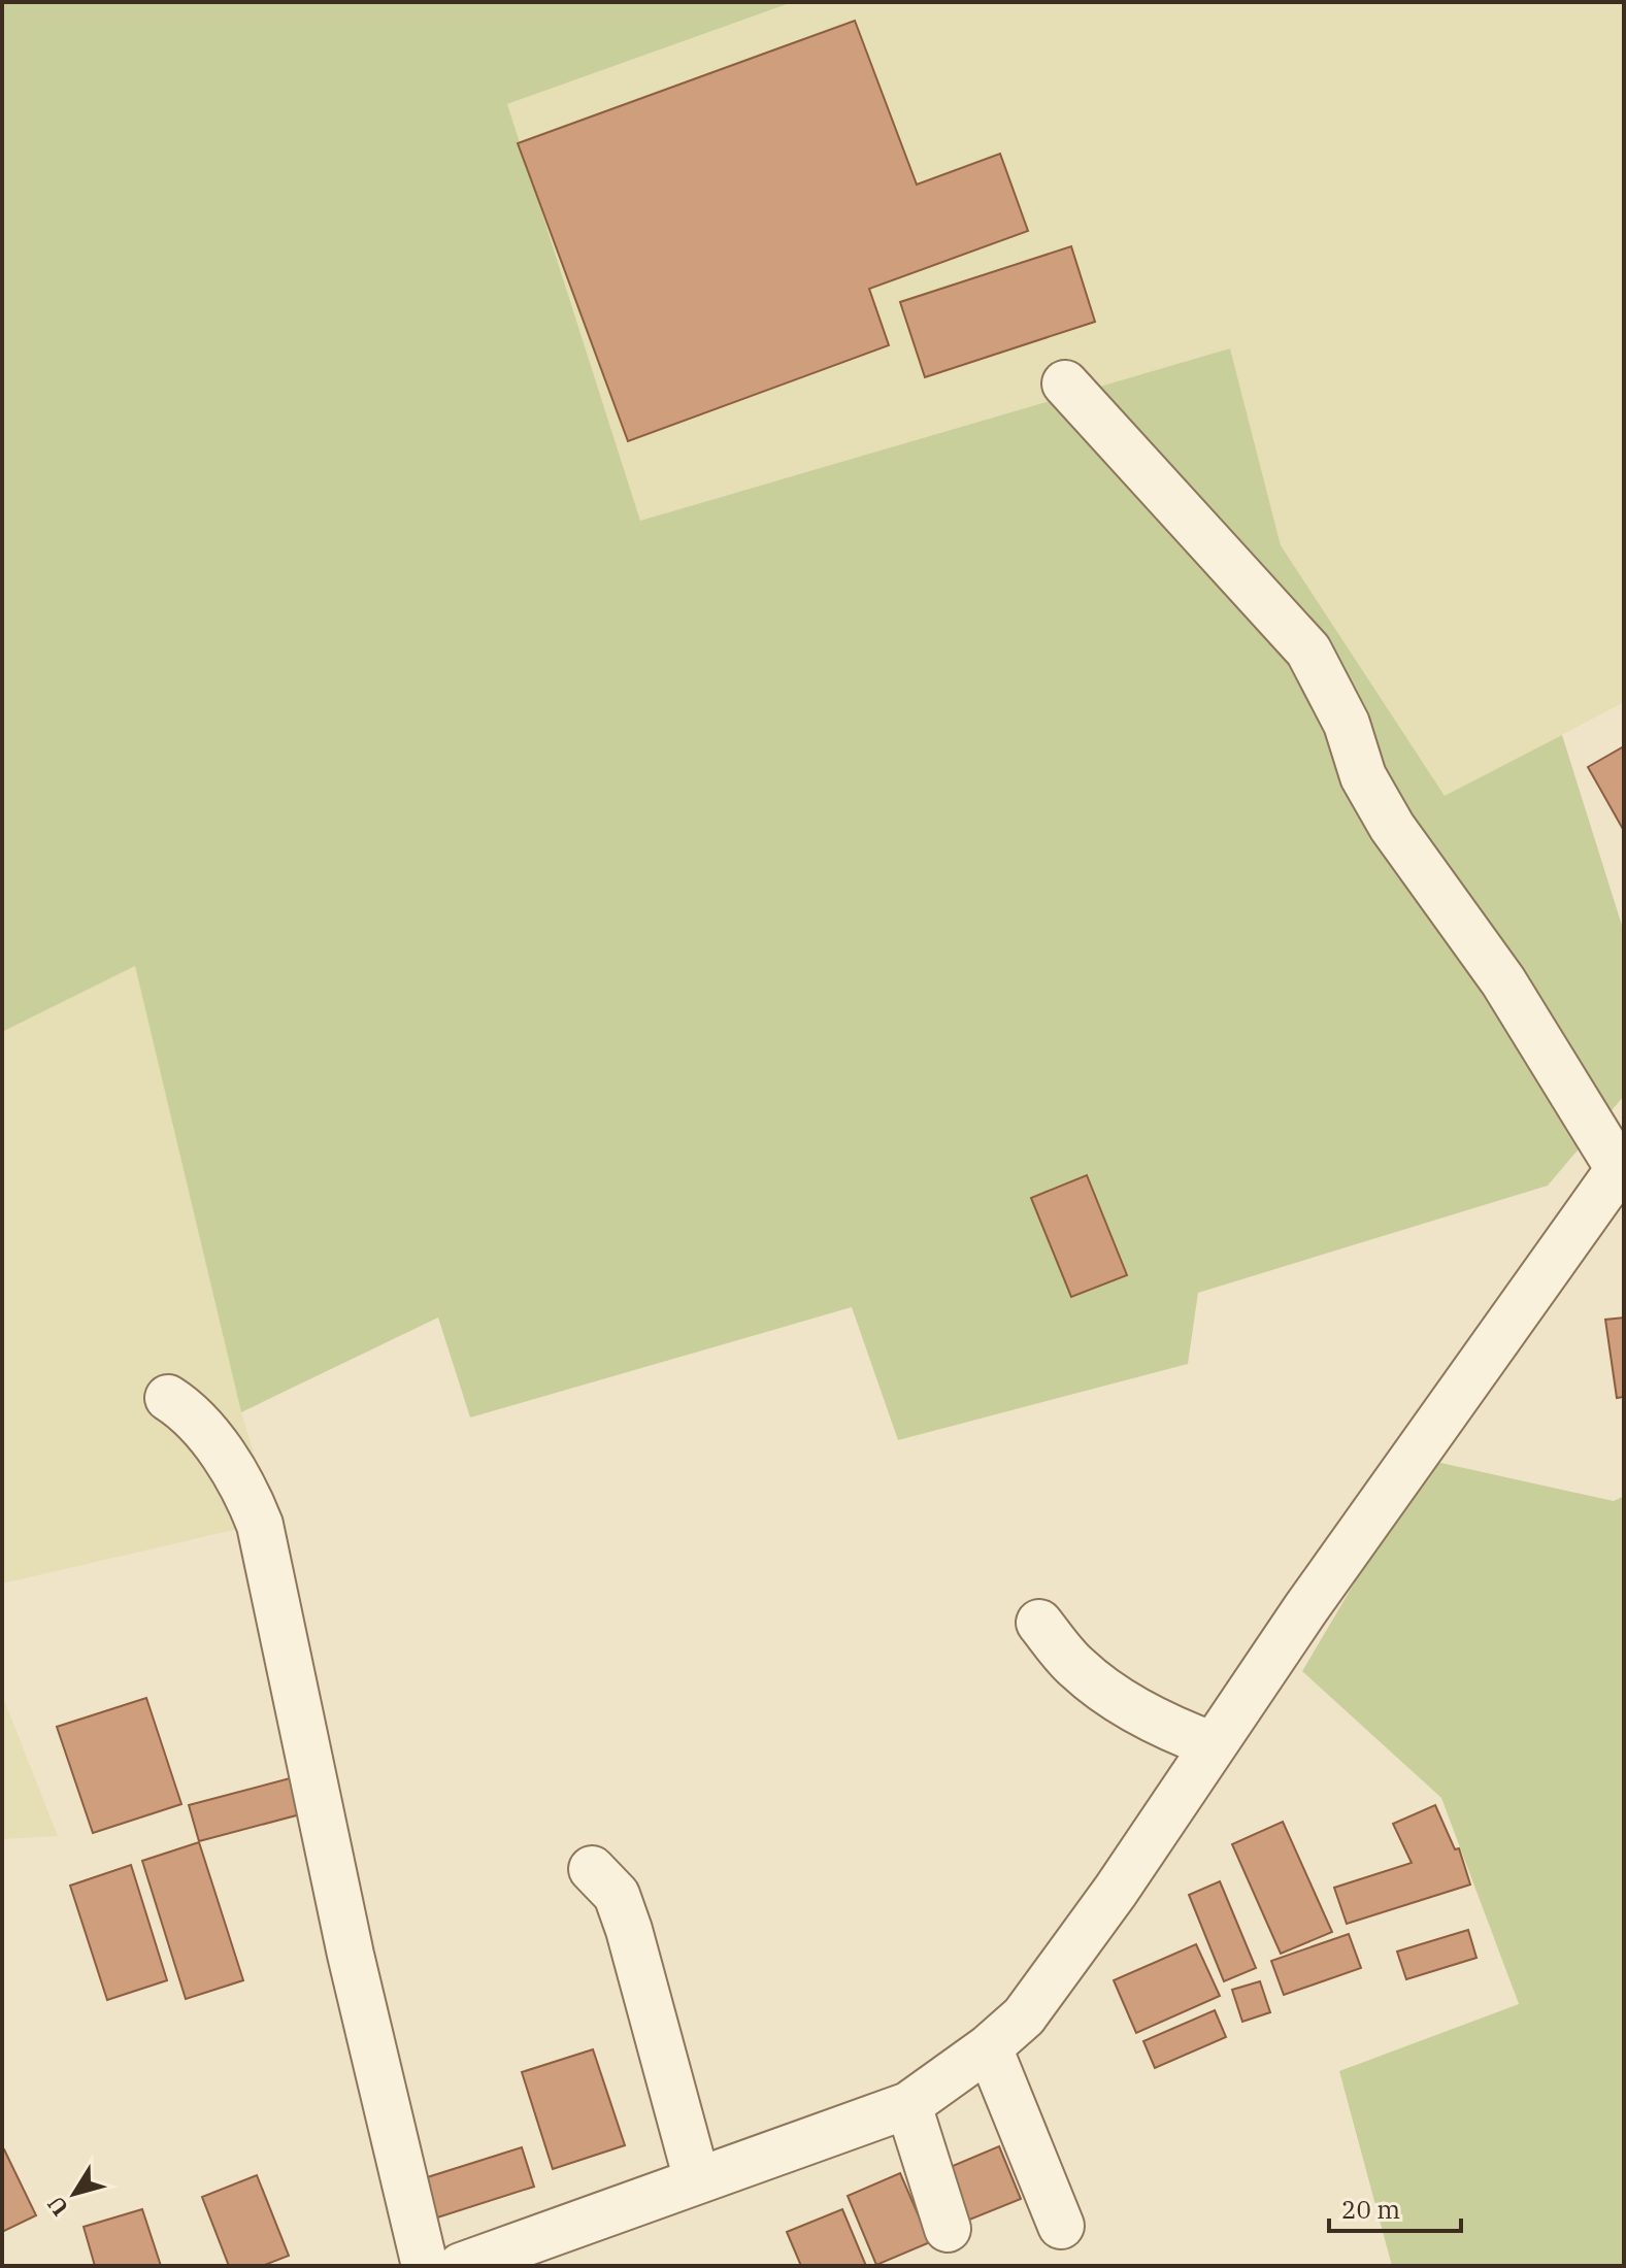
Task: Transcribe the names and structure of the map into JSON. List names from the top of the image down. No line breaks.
{"scale_bar":"20 m","north":"bottom left"}
